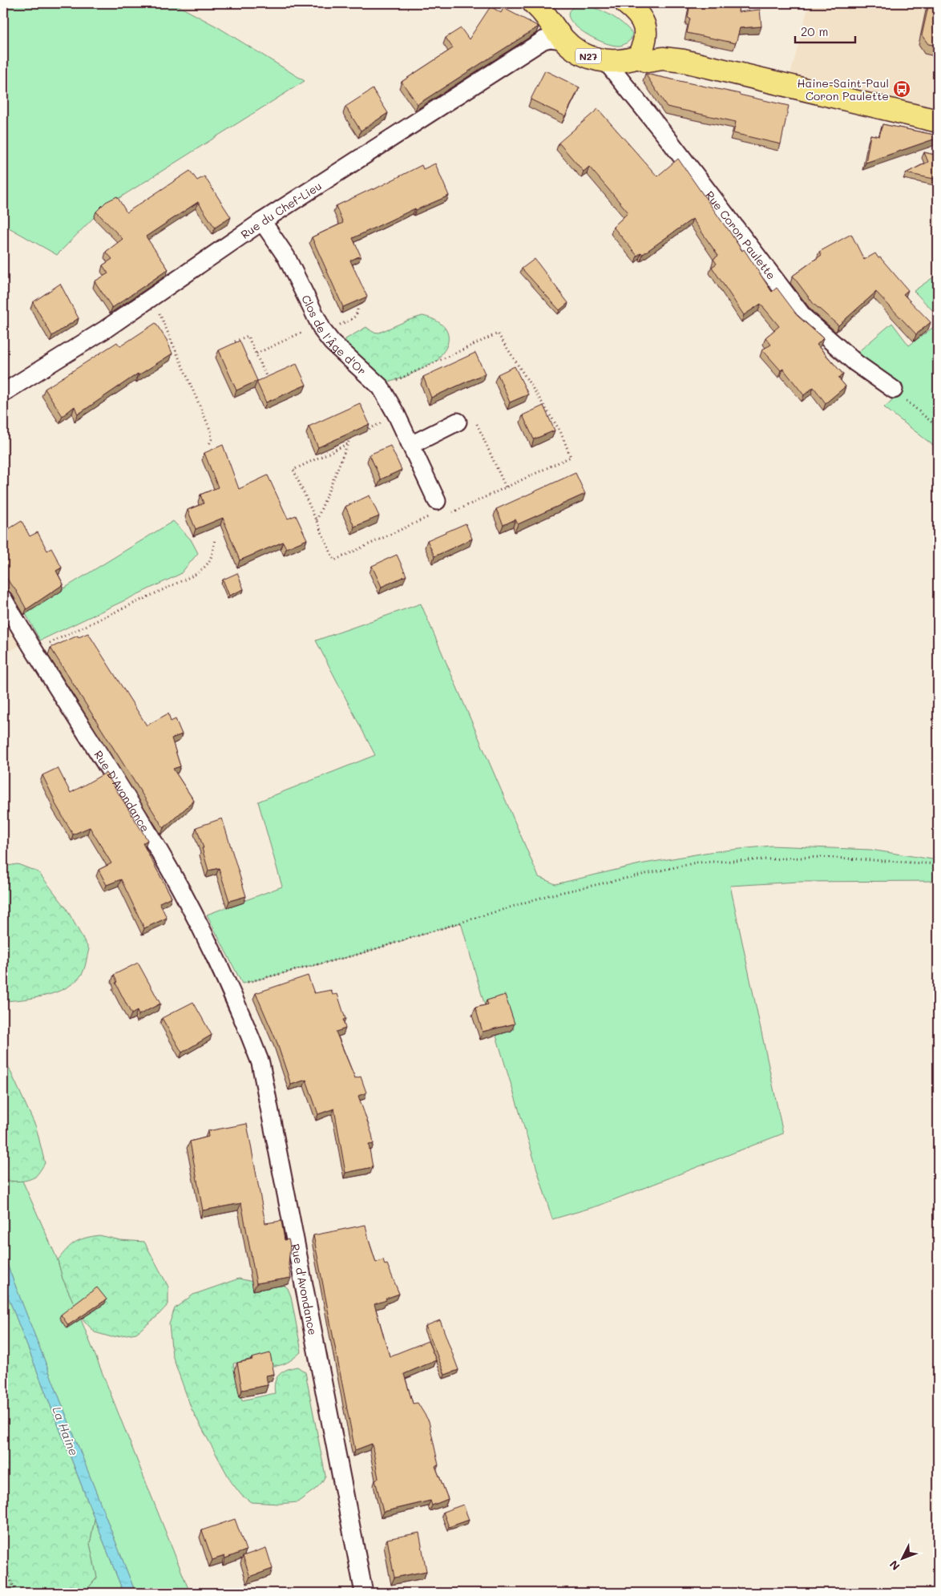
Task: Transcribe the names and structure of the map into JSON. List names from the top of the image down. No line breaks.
{"streets":{"main road":["N27"],"street":["Rue du Chef-Lieu","Rue Coron Paulette","Clos de l'Âge d'Or","Rue D'Avondance","Rue d'Avondance"]},"crossings":[["N27","Rue du Chef-Lieu"],["N27","Rue Coron Paulette"],["Rue du Chef-Lieu","Clos de l'Âge d'Or"],["Rue D'Avondance","Rue d'Avondance"]],"water":["La Haine"],"places":{"bus stop":["Haine-Saint-Paul Coron Paulette"]},"scale_bar":"20 m","north":"bottom left"}
